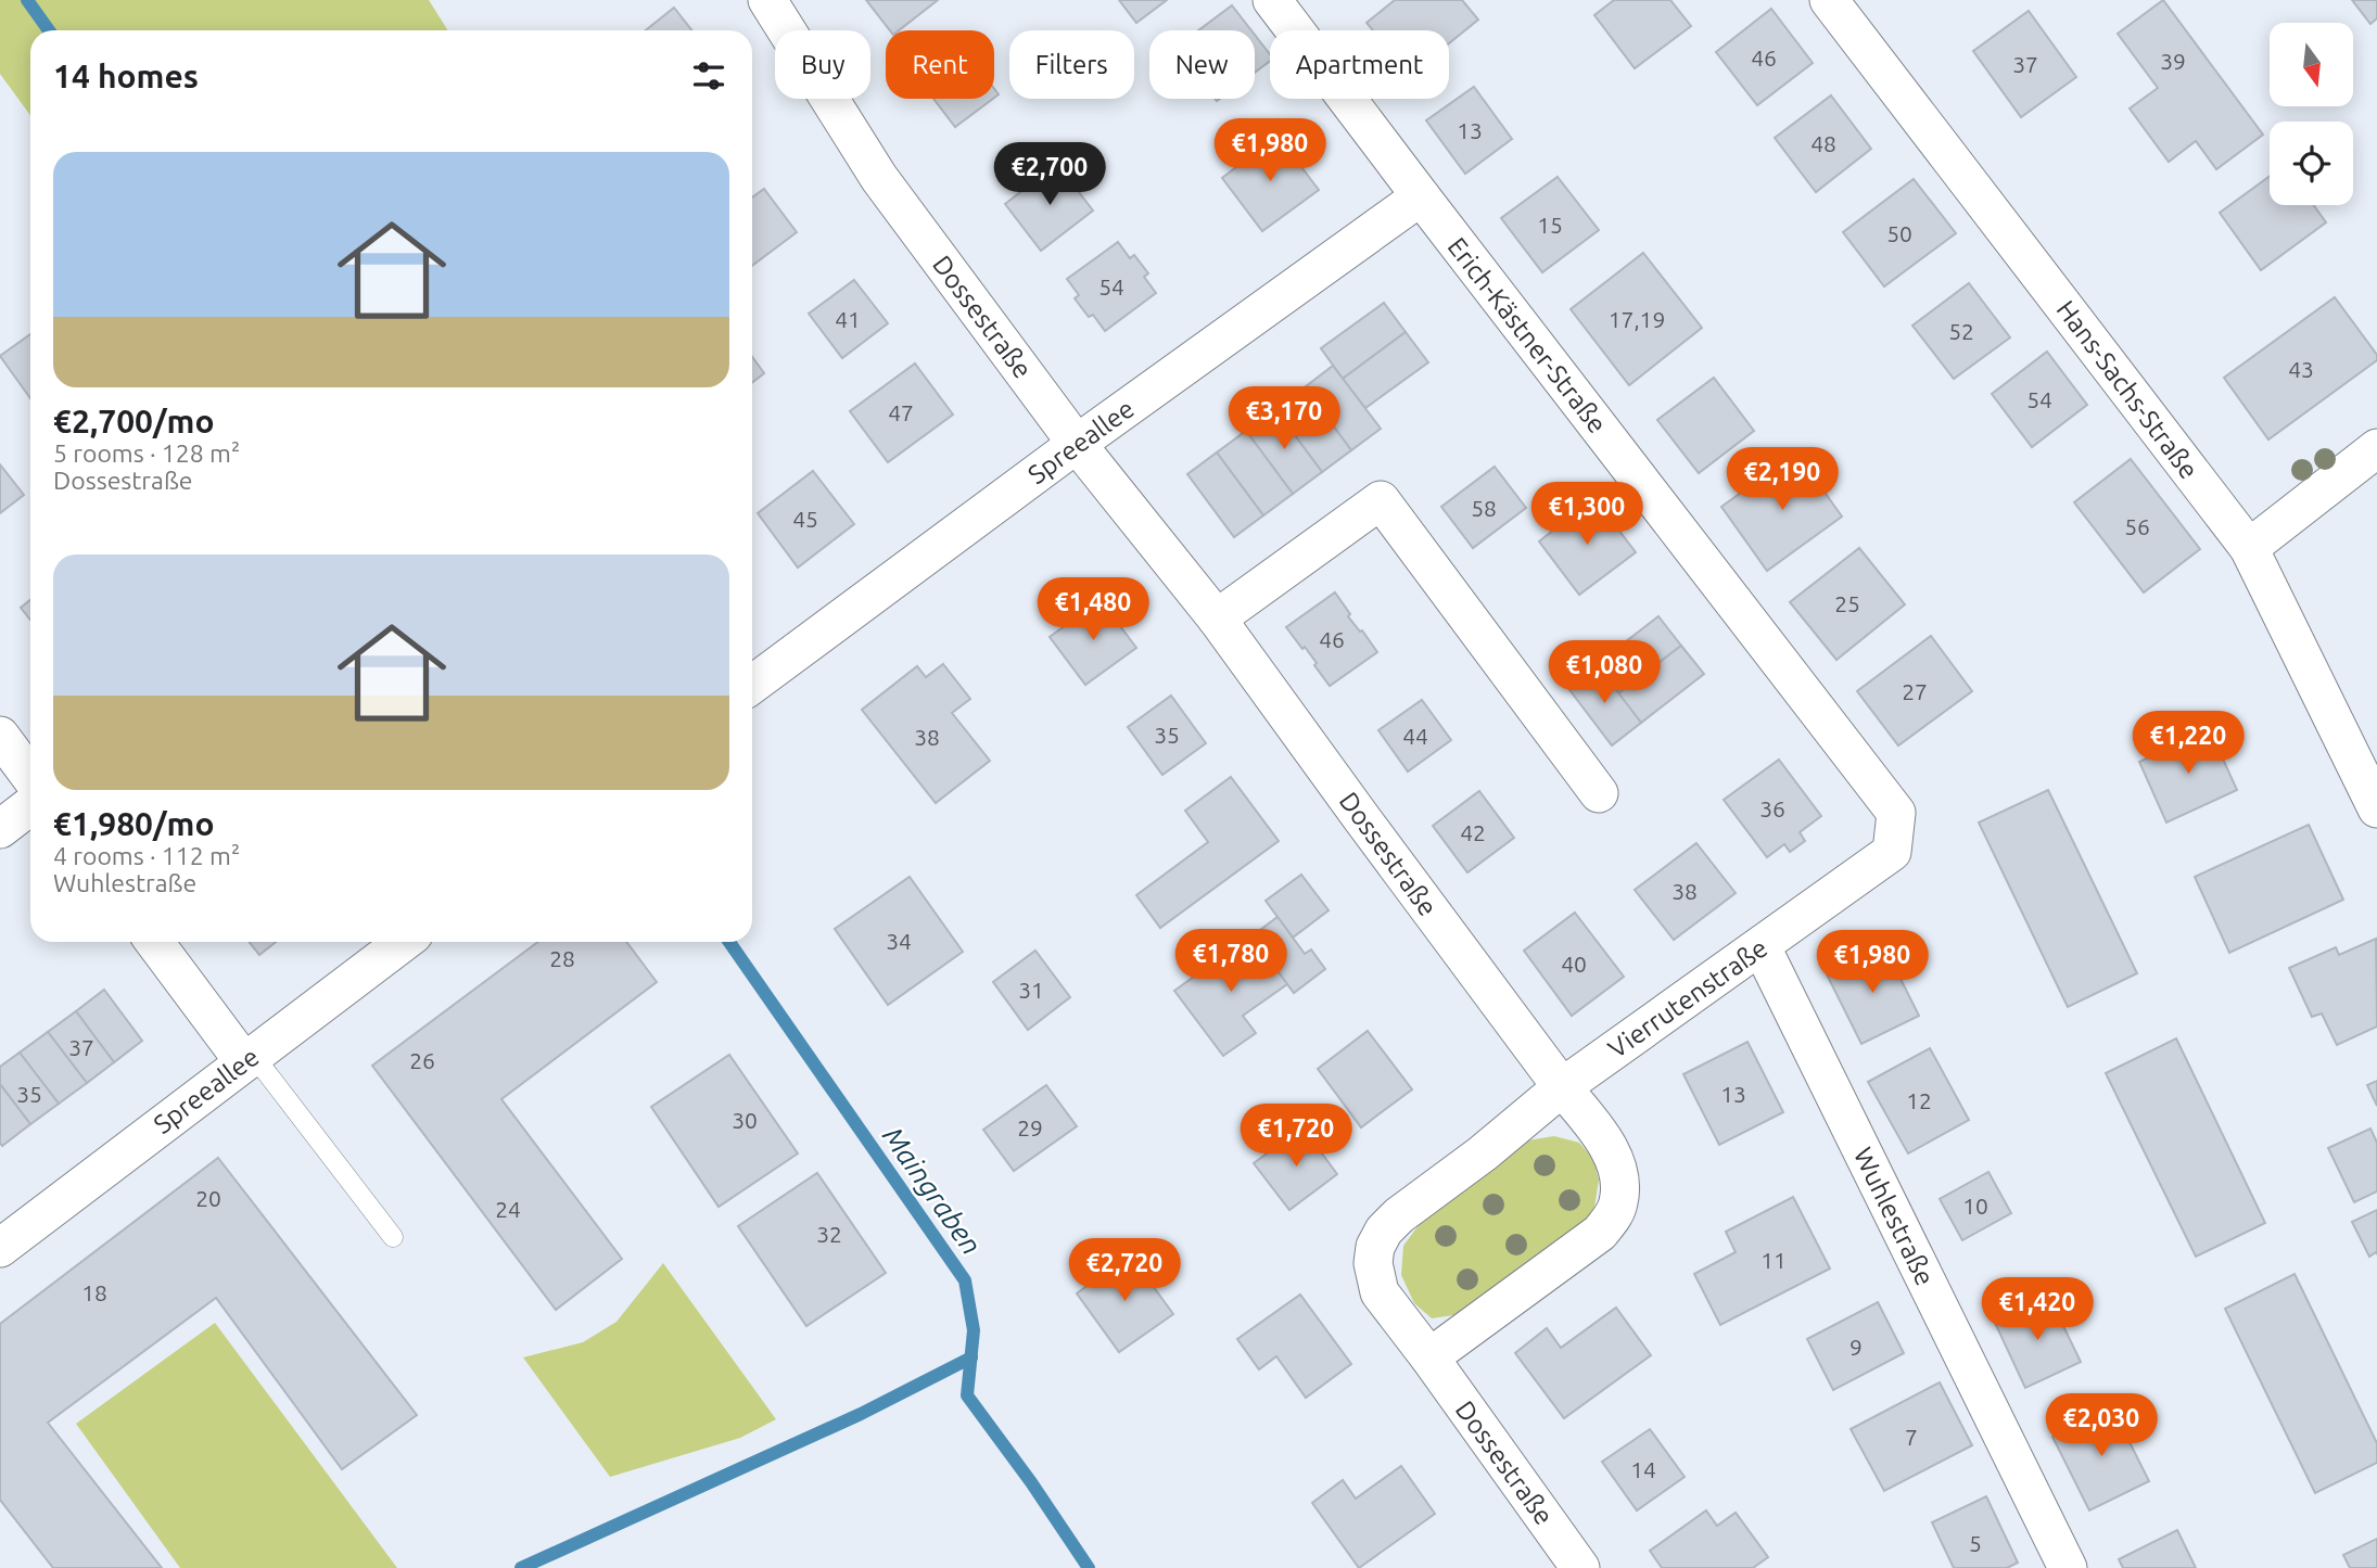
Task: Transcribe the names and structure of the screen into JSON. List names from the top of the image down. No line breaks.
{"streets":{"street":["Dossestraße","Erich-Kästner-Straße","Hans-Sachs-Straße","Spreeallee","Vierrutenstraße","Wuhlestraße"]},"crossings":[["Dossestraße","Spreeallee"],["Dossestraße","Vierrutenstraße"],["Erich-Kästner-Straße","Spreeallee"],["Erich-Kästner-Straße","Vierrutenstraße"],["Vierrutenstraße","Wuhlestraße"]],"water":["Maingraben"],"house_numbers":["46","39","37","13","48","15","50","54","41","17,19","52","43","54","47","58","45","56","25","46","27","35","44","38","36","42","38","34","28","40","31","37","26","35","13","12","30","29","20","10","24","32","11","18","9","7","14","5"],"north":"bottom","page":{"chip":["Buy","Rent","Filters","New","Apartment"],"heading":"14 homes","price":["€1,980","€2,700","€3,170","€2,190","€1,300","€1,480","€1,080","€1,220","€1,780","€1,980","€1,720","€2,720","€1,420","€2,030"],"list":[{"name":"€2,700/mo","note":"5 rooms · 128 m² · Dossestraße"},{"name":"€1,980/mo","note":"4 rooms · 112 m² · Wuhlestraße"}]}}
